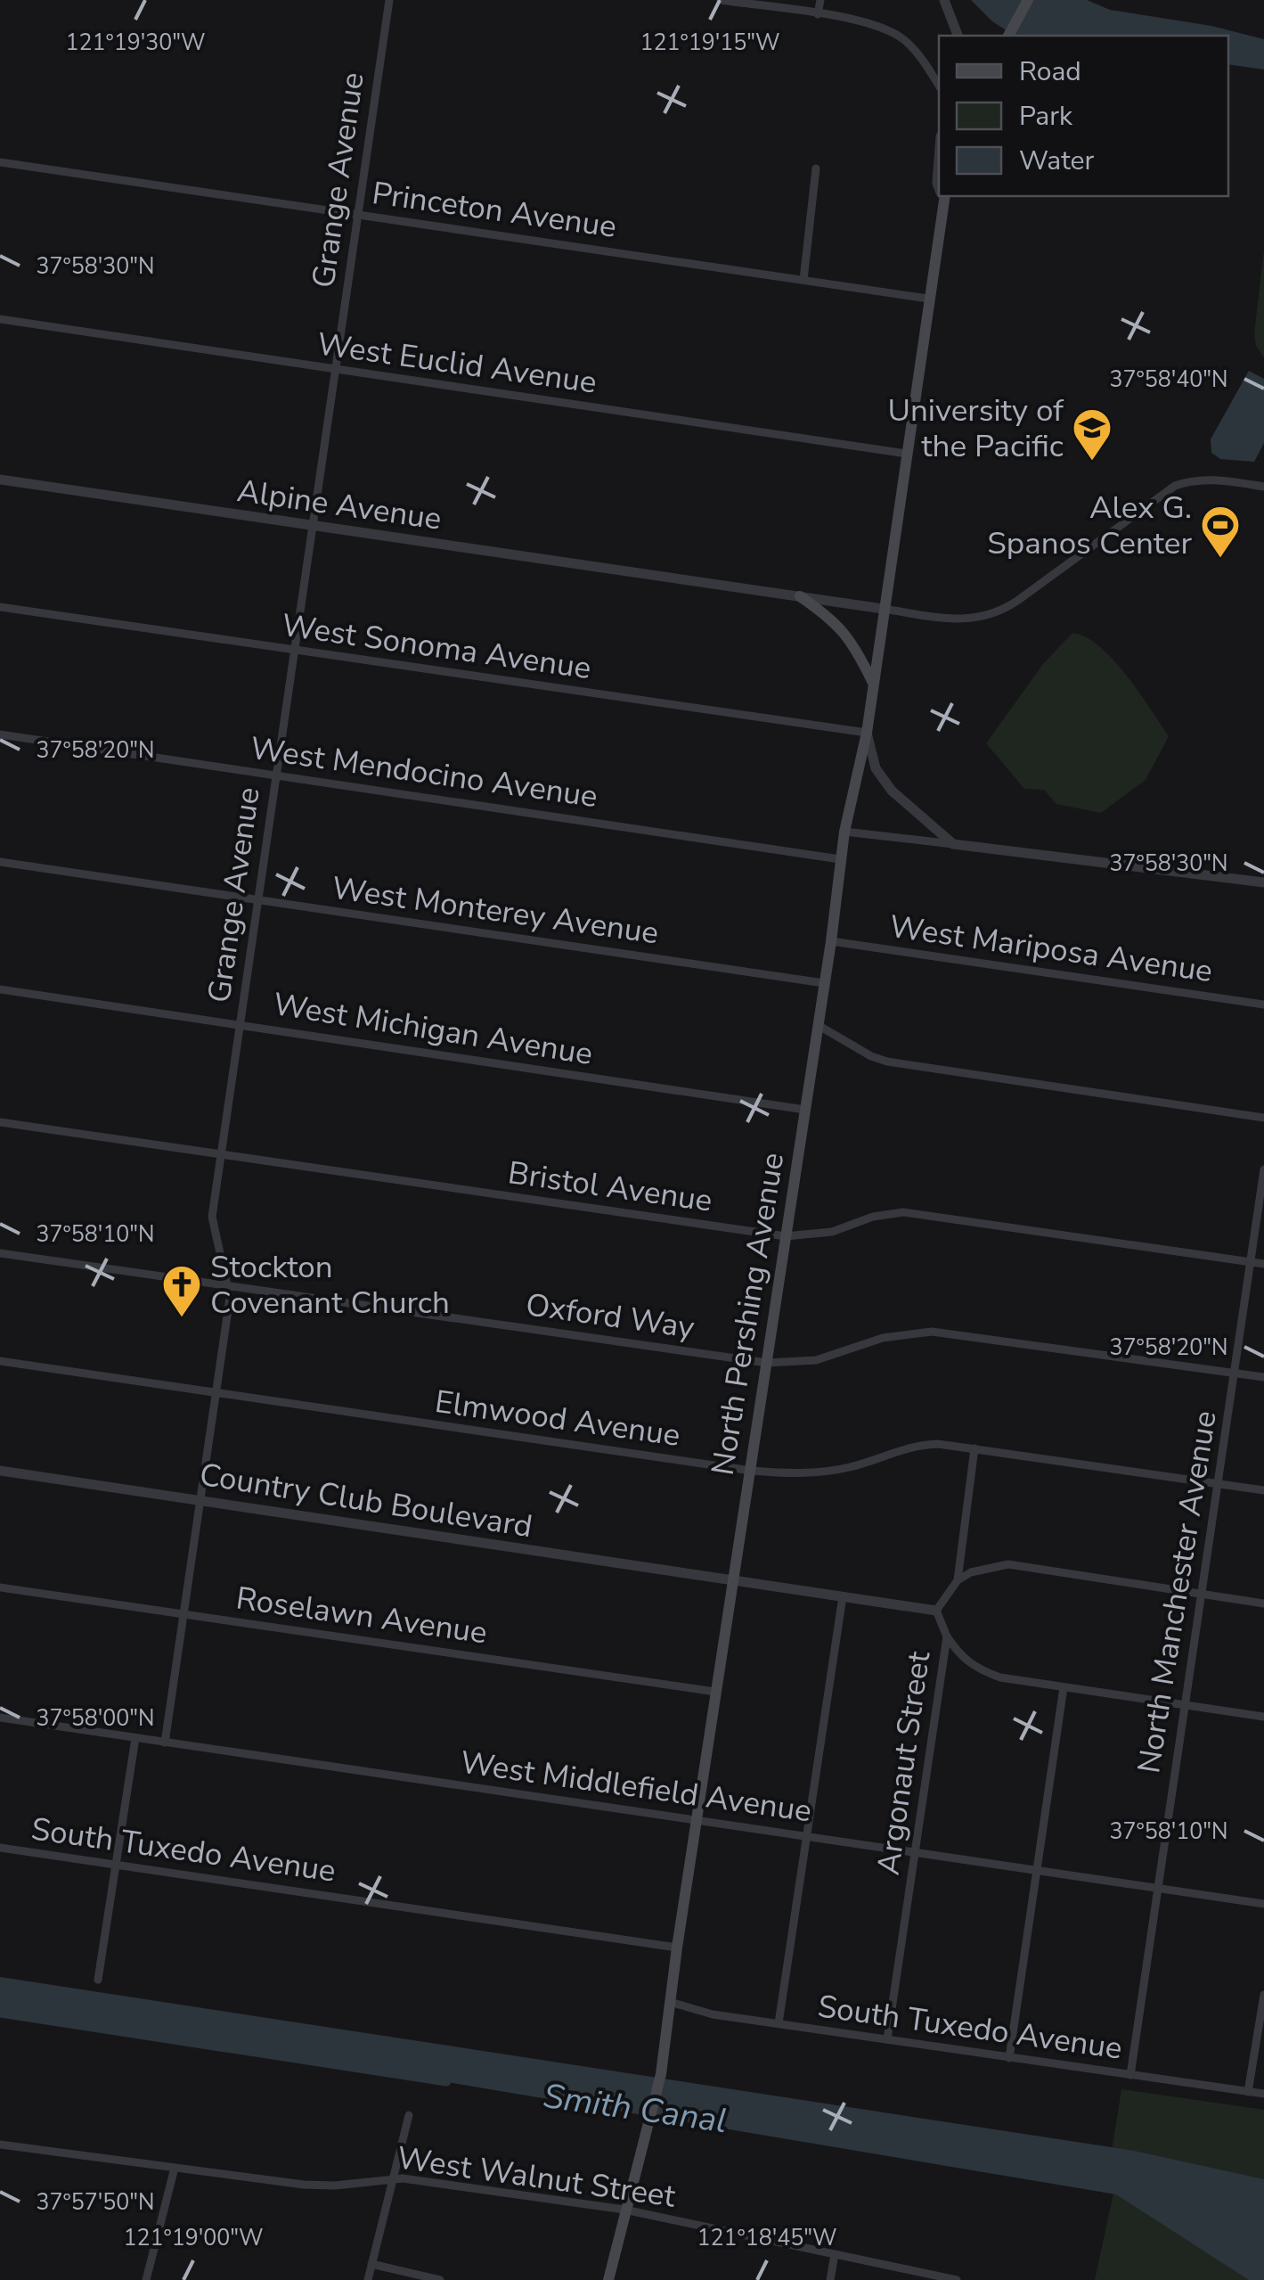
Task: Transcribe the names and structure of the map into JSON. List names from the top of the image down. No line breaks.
{"streets":{"main road":["North Pershing Avenue"],"street":["Grange Avenue","Princeton Avenue","West Euclid Avenue","Alpine Avenue","West Sonoma Avenue","West Mendocino Avenue","West Monterey Avenue","West Mariposa Avenue","West Michigan Avenue","Bristol Avenue","Oxford Way","Elmwood Avenue","Country Club Boulevard","North Manchester Avenue","Roselawn Avenue","Argonaut Street","West Middlefield Avenue","South Tuxedo Avenue","West Walnut Street"]},"crossings":[["Grange Avenue","Princeton Avenue"],["Grange Avenue","West Euclid Avenue"],["Grange Avenue","Alpine Avenue"],["Grange Avenue","West Sonoma Avenue"],["Grange Avenue","West Mendocino Avenue"],["Grange Avenue","West Monterey Avenue"],["Grange Avenue","West Michigan Avenue"],["Grange Avenue","Bristol Avenue"],["Grange Avenue","Oxford Way"],["Grange Avenue","Elmwood Avenue"],["Grange Avenue","Country Club Boulevard"],["Grange Avenue","Roselawn Avenue"],["Grange Avenue","West Middlefield Avenue"],["Princeton Avenue","North Pershing Avenue"],["West Euclid Avenue","North Pershing Avenue"],["Alpine Avenue","North Pershing Avenue"],["West Sonoma Avenue","North Pershing Avenue"],["West Mendocino Avenue","North Pershing Avenue"],["West Monterey Avenue","North Pershing Avenue"],["West Mariposa Avenue","North Pershing Avenue"],["West Michigan Avenue","North Pershing Avenue"],["Bristol Avenue","North Pershing Avenue"],["Bristol Avenue","North Manchester Avenue"],["North Pershing Avenue","Oxford Way"],["North Pershing Avenue","Elmwood Avenue"],["North Pershing Avenue","Country Club Boulevard"],["North Pershing Avenue","Roselawn Avenue"],["North Pershing Avenue","West Middlefield Avenue"],["North Pershing Avenue","South Tuxedo Avenue"],["North Pershing Avenue","West Walnut Street"],["Oxford Way","North Manchester Avenue"],["Elmwood Avenue","North Manchester Avenue"],["Elmwood Avenue","Argonaut Street"],["Country Club Boulevard","Argonaut Street"],["North Manchester Avenue","West Middlefield Avenue"],["North Manchester Avenue","South Tuxedo Avenue"],["Argonaut Street","West Middlefield Avenue"],["Argonaut Street","South Tuxedo Avenue"]],"water":["Smith Canal"],"places":{"school or university":["University of the Pacific"],"sports":["Alex G. Spanos Center"],"church":["Stockton Covenant Church"]},"legend":["Road","Park","Water"],"coordinates":["121°19'30\"W","121°19'15\"W","37°58'30\"N","37°58'40\"N","37°58'20\"N","37°58'10\"N","37°58'00\"N","37°57'50\"N","121°19'00\"W","121°18'45\"W"]}
